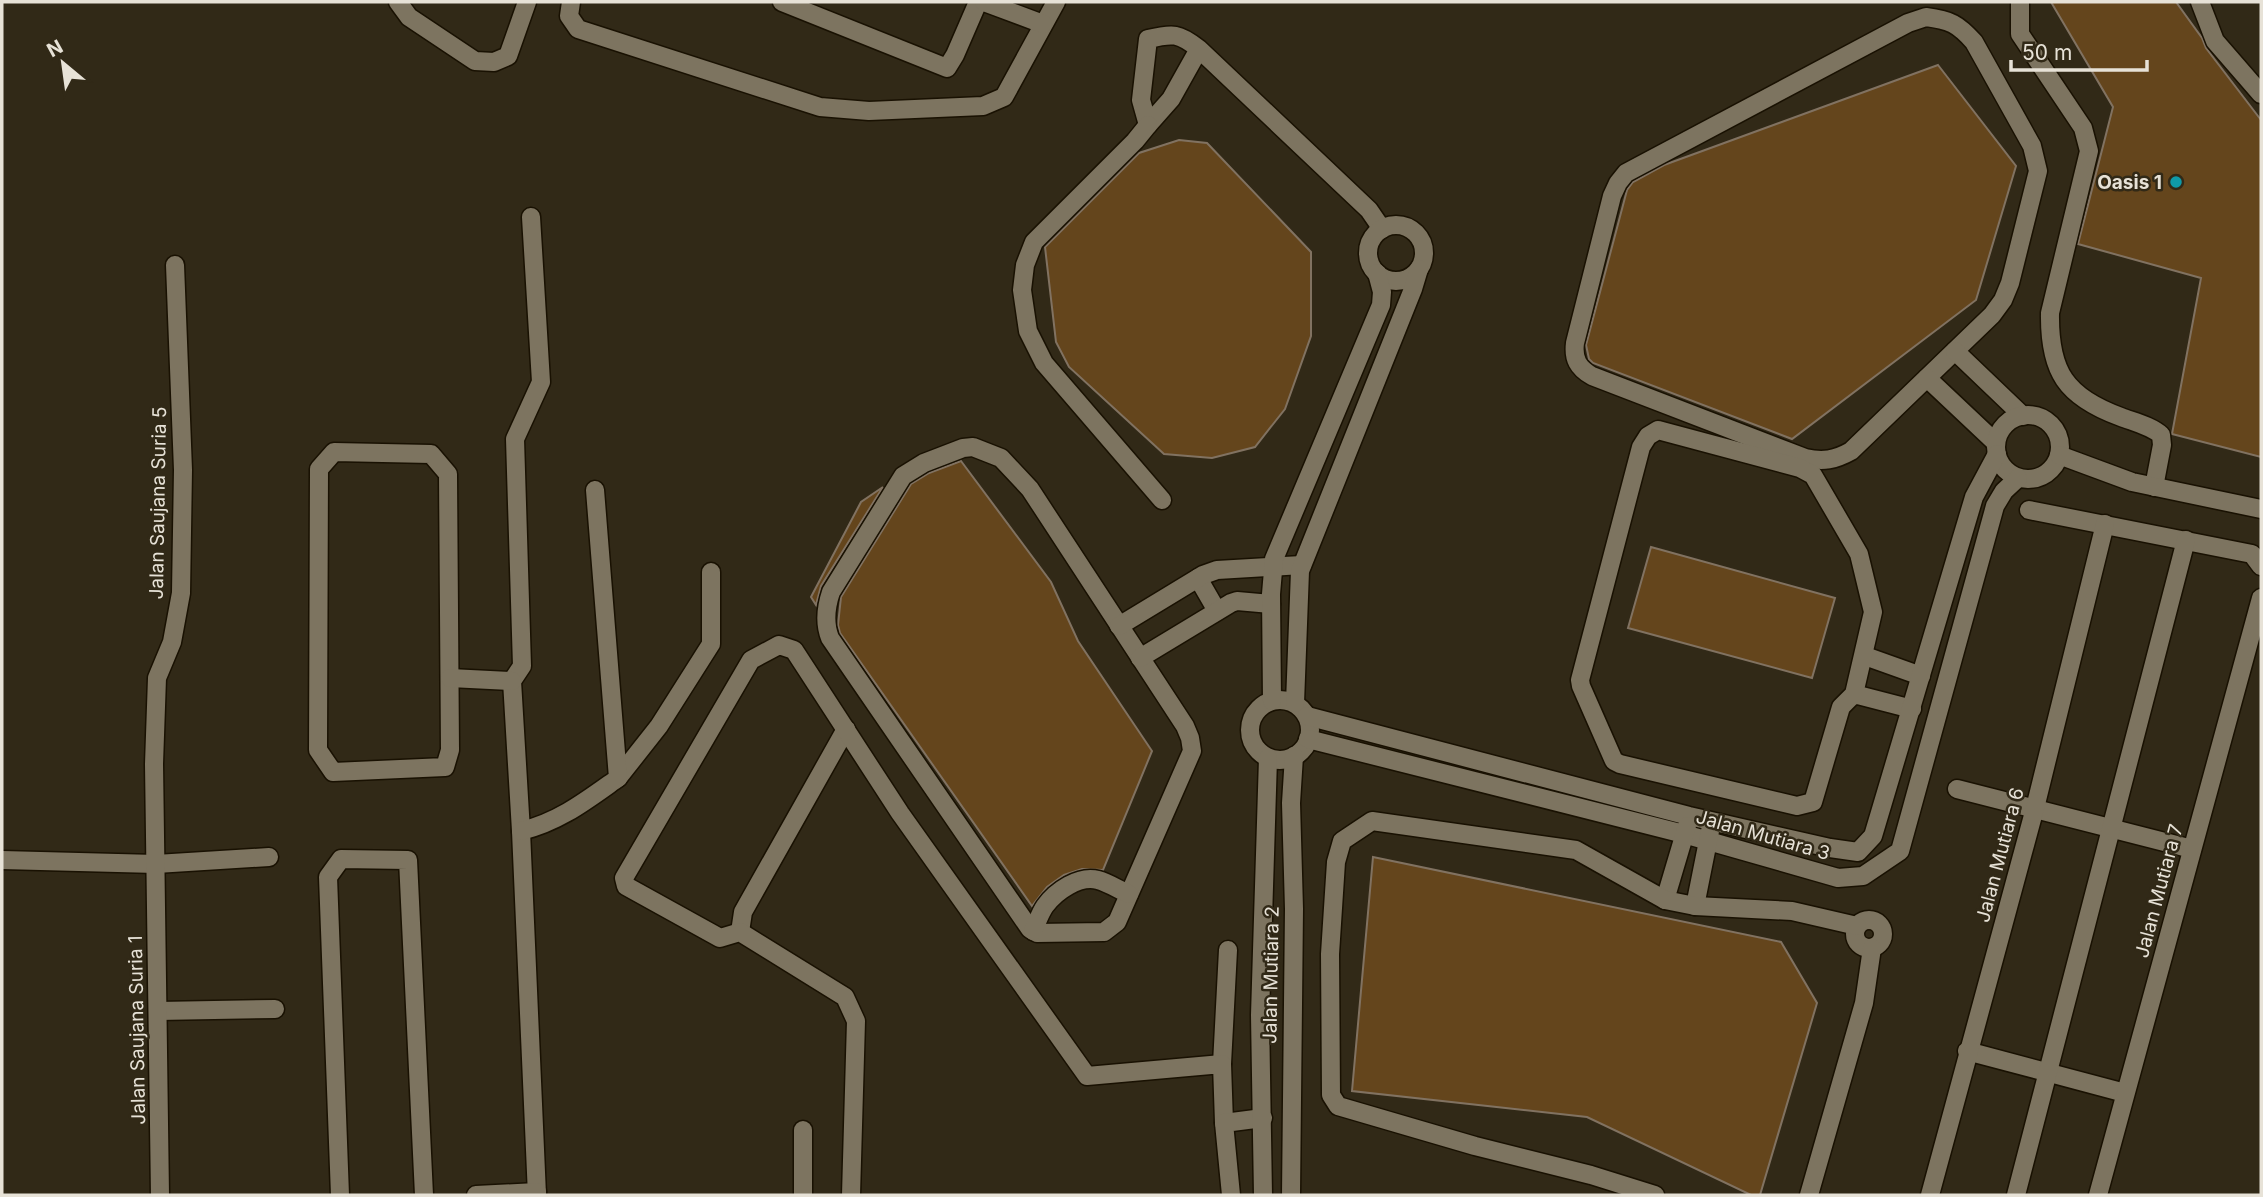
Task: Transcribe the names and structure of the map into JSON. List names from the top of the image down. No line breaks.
{"streets":{"street":["Jalan Saujana Suria 5","Jalan Mutiara 3","Jalan Mutiara 6","Jalan Mutiara 7","Jalan Mutiara 2","Jalan Saujana Suria 1"]},"crossings":[["Jalan Saujana Suria 5","Jalan Saujana Suria 1"],["Jalan Mutiara 3","Jalan Mutiara 2"]],"places":["Oasis 1"],"scale_bar":"50 m","north":"top left"}
